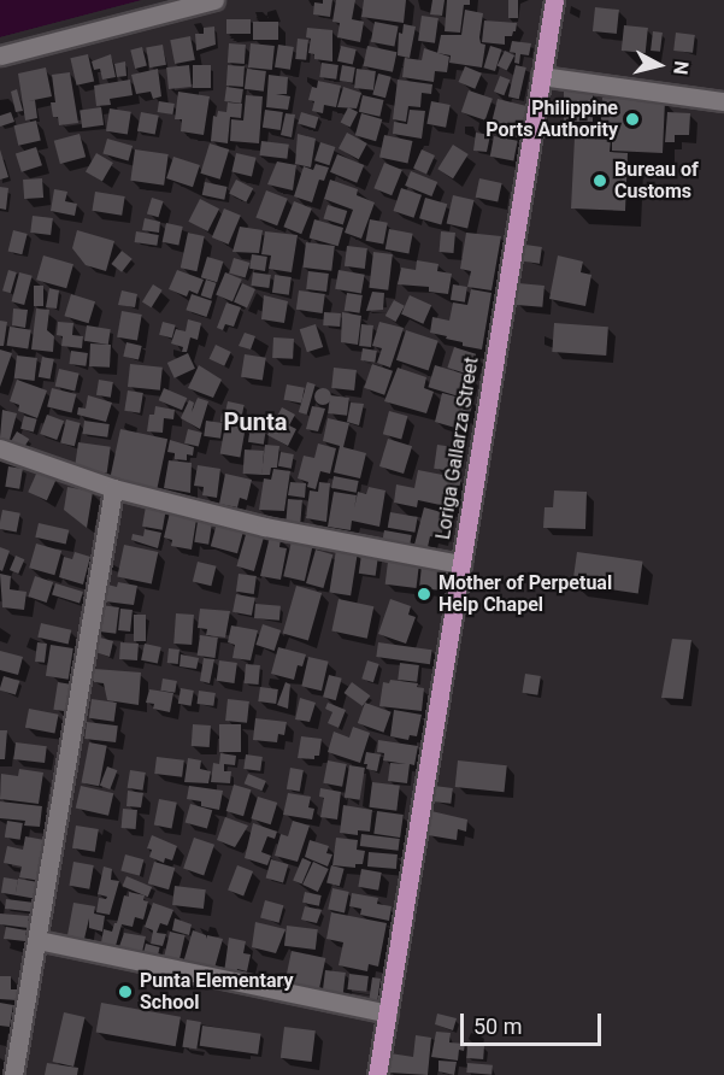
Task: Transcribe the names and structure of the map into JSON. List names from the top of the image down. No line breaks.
{"streets":{"main road":["Loriga Gallarza Street"]},"districts":["Punta"],"places":["Philippine Ports Authority","Bureau of Customs","Mother of Perpetual Help Chapel","Punta Elementary School"],"scale_bar":"50 m","north":"right"}
